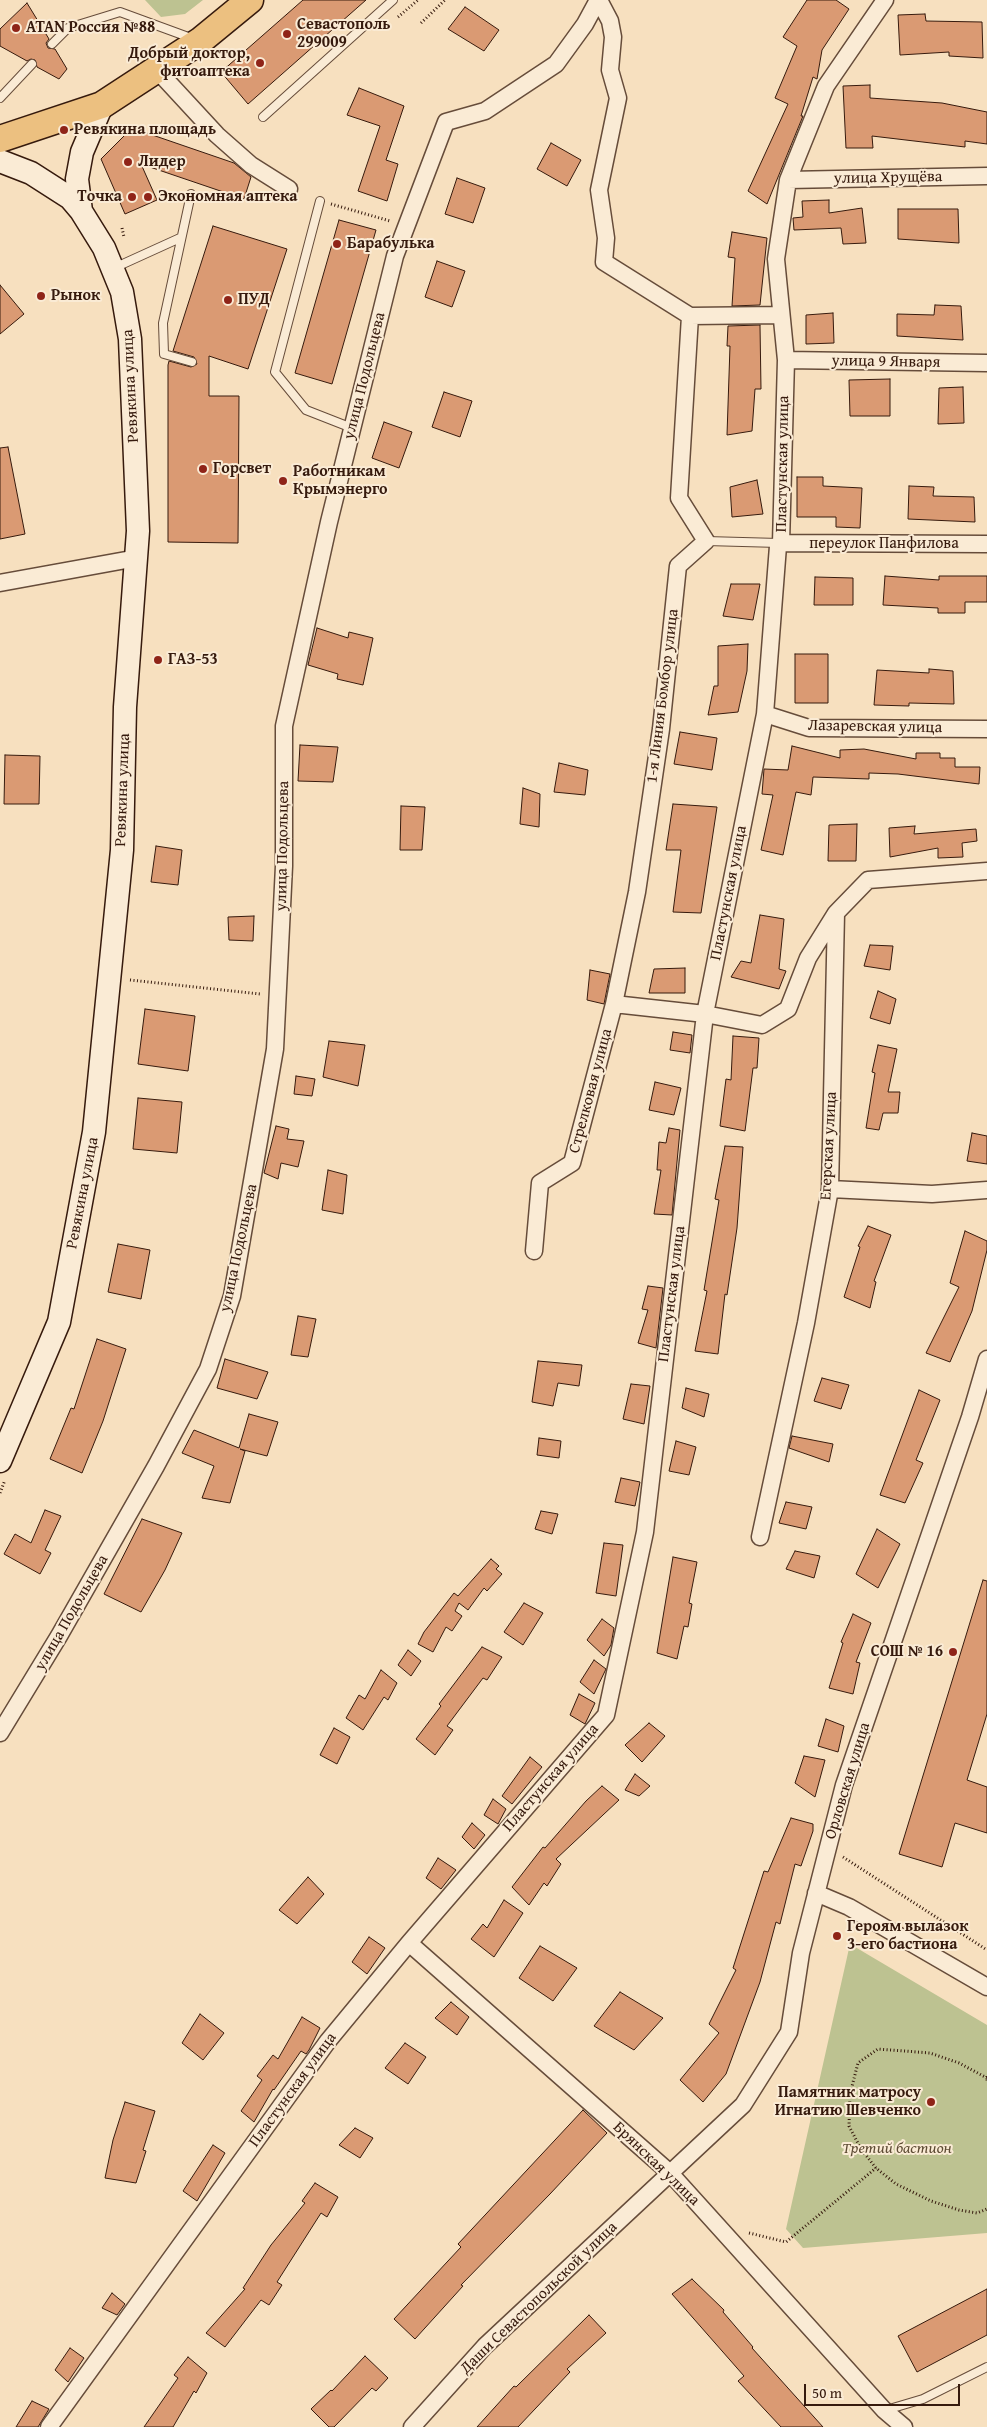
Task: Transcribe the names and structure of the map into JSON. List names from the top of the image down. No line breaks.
{"streets":{"main road":["Ревякина улица"],"street":["улица Хрущёва","улица 9 Января","улица Подольцева","Пластунская улица","переулок Панфилова","1-я Линия Бомбор улица","Лазаревская улица","Стрелковая улица","Егерская улица","Орловская улица","Брянская улица","Даши Севастопольской улица"]},"crossings":[["улица Хрущёва","Пластунская улица"],["улица 9 Января","Пластунская улица"],["Пластунская улица","переулок Панфилова"],["Пластунская улица","Лазаревская улица"],["Пластунская улица","Брянская улица"],["1-я Линия Бомбор улица","Стрелковая улица"],["Орловская улица","Брянская улица"],["Орловская улица","Даши Севастопольской улица"],["Брянская улица","Даши Севастопольской улица"]],"parks":["Третий бастион"],"places":["ATAN Россия №88","Севастополь 299009","Добрый доктор, фитоаптека","Ревякина площадь","Лидер","Точка","Экономная аптека","Барабулька","Рынок","ПУД","Горсвет","Работникам Крымэнерго","ГАЗ-53","СОШ № 16","Героям вылазок 3-его бастиона","Памятник матросу Игнатию Шевченко"],"scale_bar":"50 m"}
